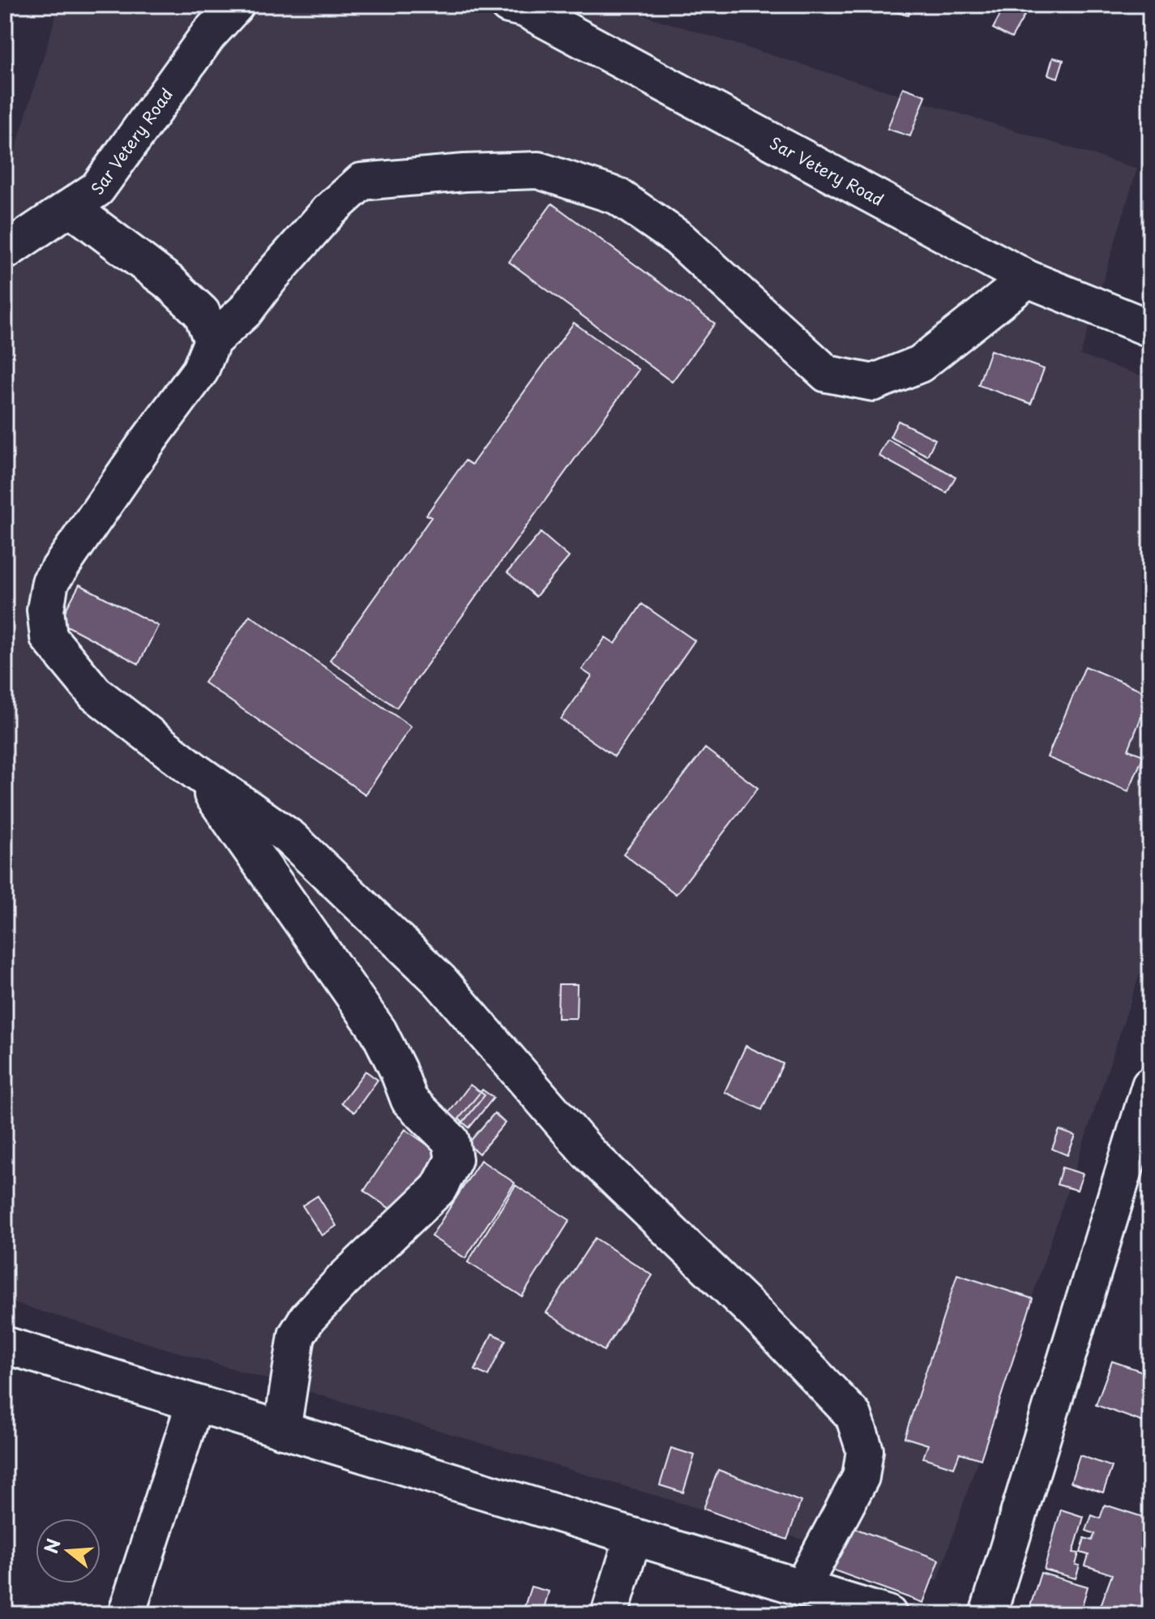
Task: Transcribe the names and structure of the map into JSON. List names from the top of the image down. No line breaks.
{"streets":{"street":["Sar Vetery Road"]},"north":"left"}
